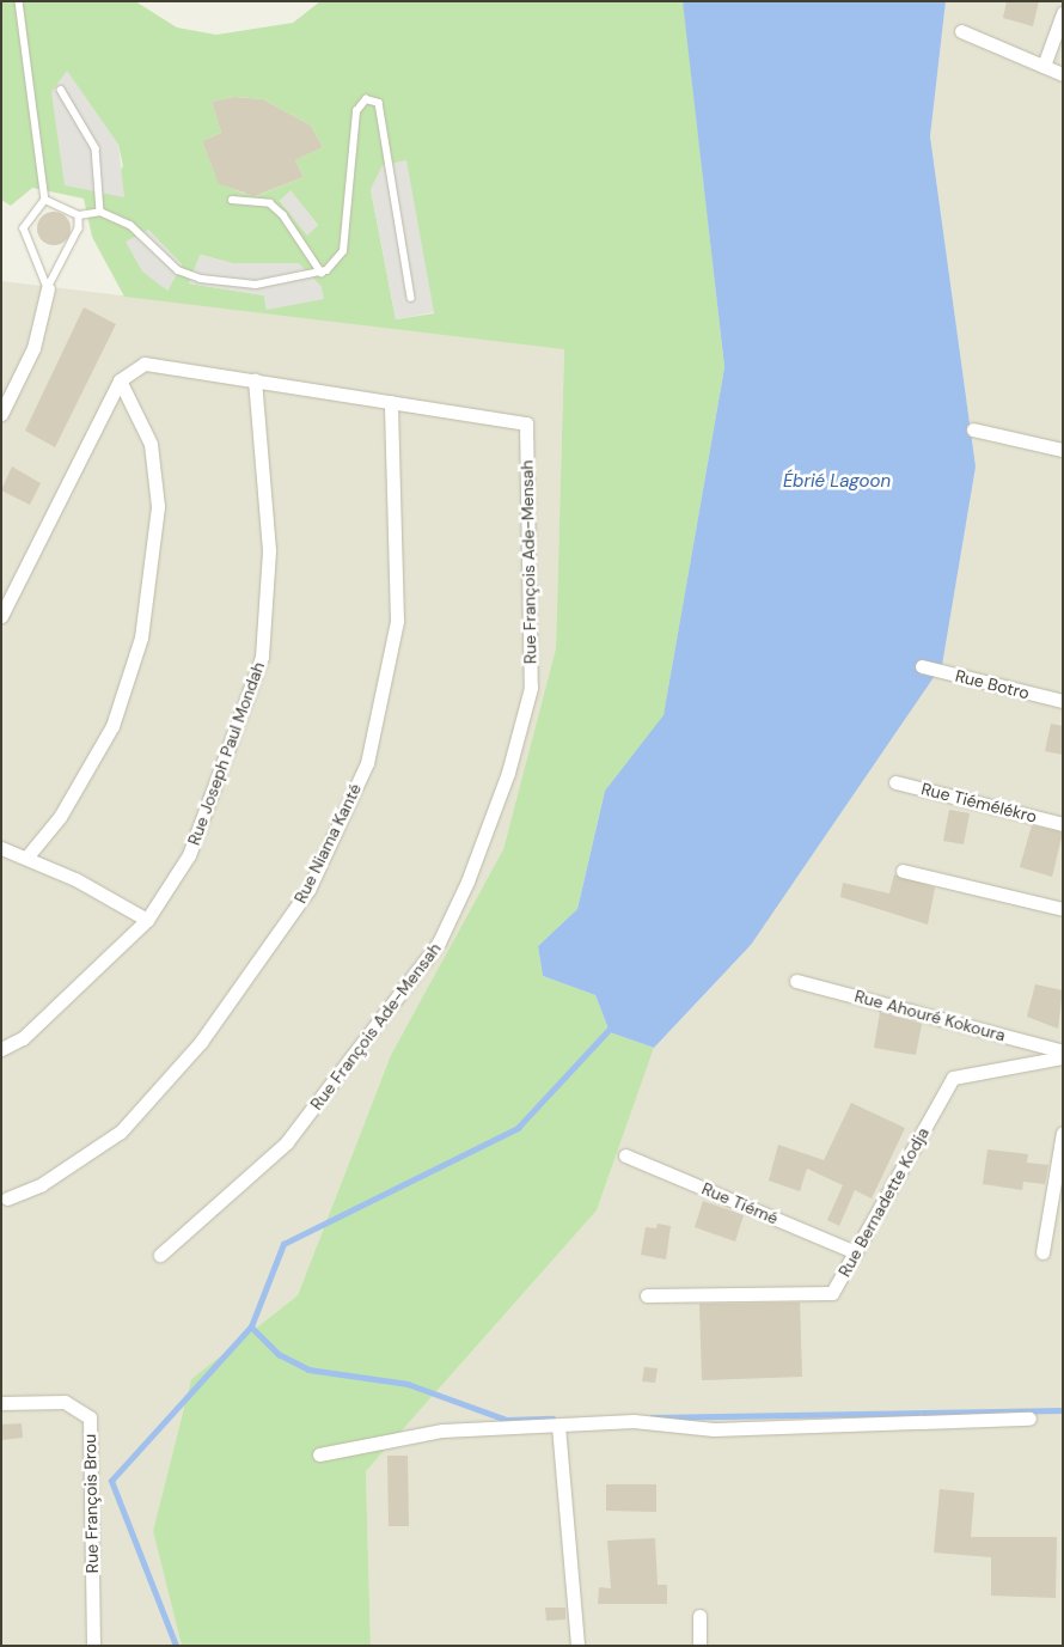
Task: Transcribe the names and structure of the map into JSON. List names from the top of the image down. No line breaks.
{"streets":{"street":["Rue François Ade-Mensah","Rue Botro","Rue Joseph Paul Mondah","Rue Tiémélékro","Rue Niama Kanté","Rue Ahouré Kokoura","Rue Bernadette Kodja","Rue Tiémé","Rue François Brou"]},"crossings":[["Rue François Ade-Mensah","Rue Joseph Paul Mondah"],["Rue François Ade-Mensah","Rue Niama Kanté"],["Rue Bernadette Kodja","Rue Tiémé"]],"water":["Ébrié Lagoon"]}
